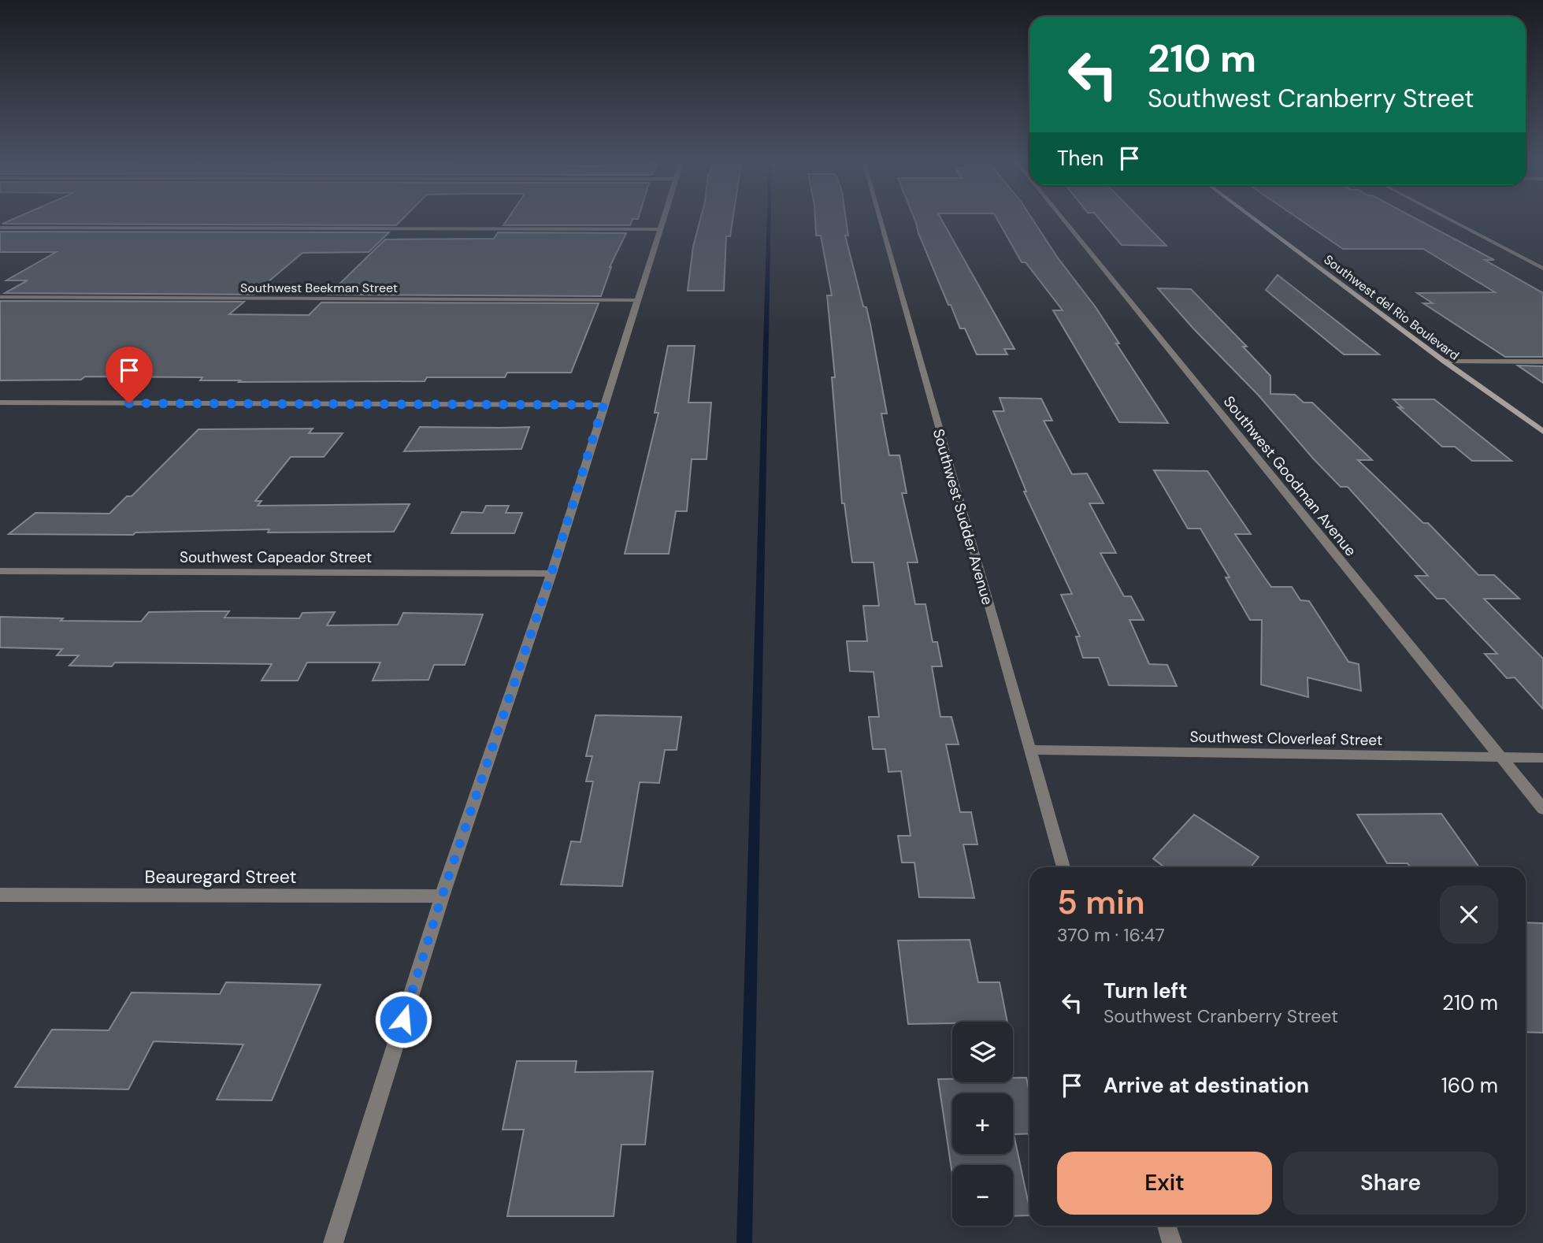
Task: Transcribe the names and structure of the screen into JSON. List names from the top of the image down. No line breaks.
{"streets":{"street":["Southwest Beekman Street","Southwest del Rio Boulevard","Southwest Goodman Avenue","Southwest Sudder Avenue","Southwest Capeador Street","Southwest Cloverleaf Street","Beauregard Street"]},"crossings":[["Southwest Goodman Avenue","Southwest Cloverleaf Street"],["Southwest Sudder Avenue","Southwest Cloverleaf Street"]],"page":{"turn":["210 m","Southwest Cranberry Street"],"then":"Then","heading":["5 min","370 m · 16:47"],"list":[{"name":"Turn left","note":"Southwest Cranberry Street","value":"210 m"},{"name":"Arrive at destination","value":"160 m"}],"map_buttons":["+","−"],"buttons":["Exit","Share"]}}
